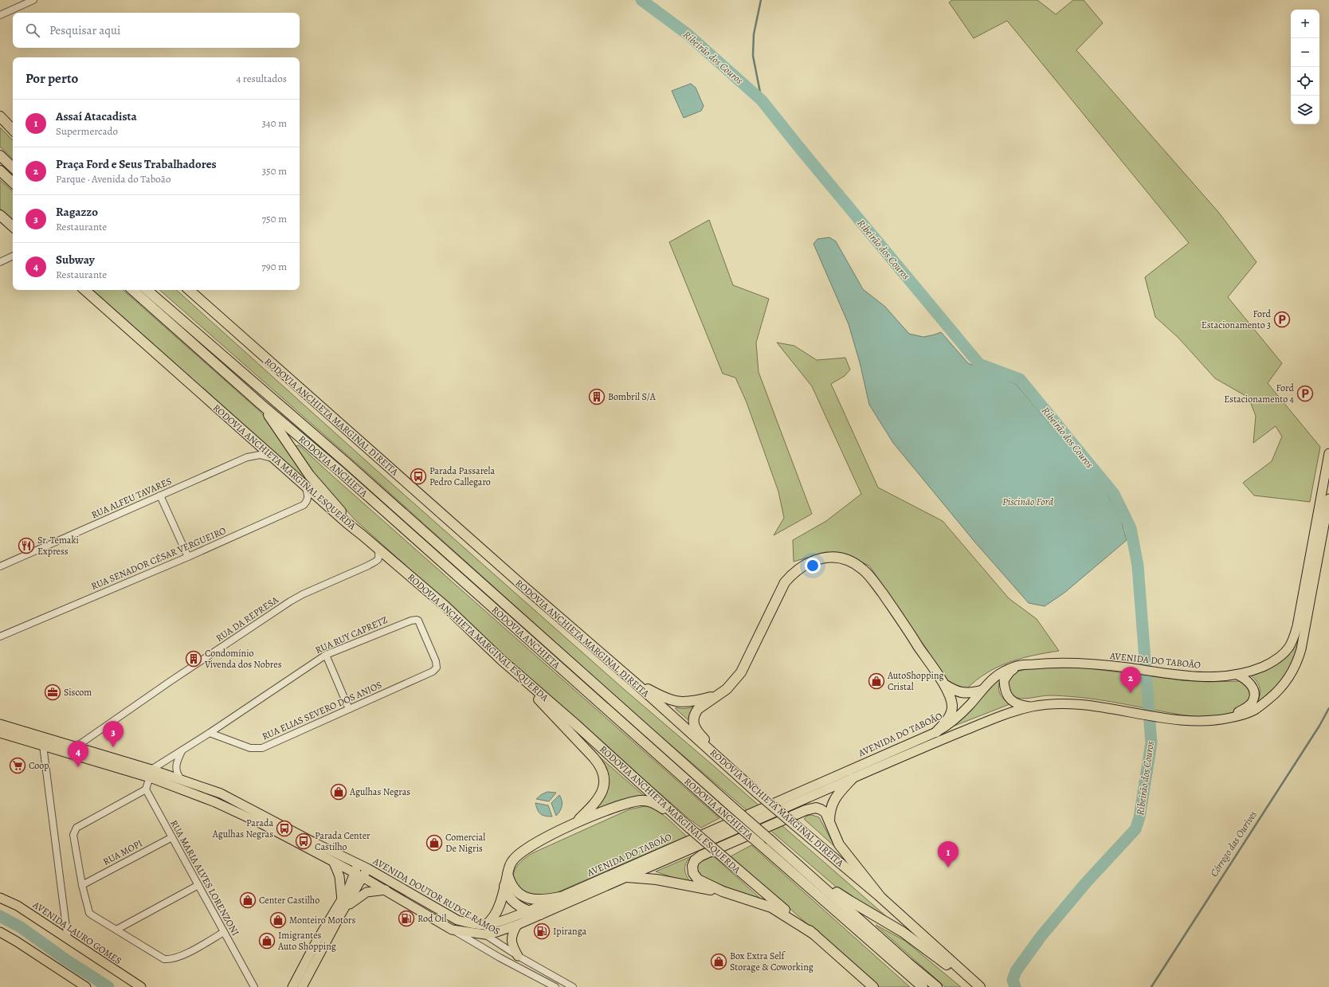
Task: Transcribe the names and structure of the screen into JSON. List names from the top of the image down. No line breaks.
{"streets":{"highway":["RODOVIA ANCHIETA MARGINAL DIREITA","RODOVIA ANCHIETA","RODOVIA ANCHIETA MARGINAL ESQUERDA"],"main road":["AVENIDA DO TABOÃO","AVENIDA DOUTOR RUDGE RAMOS","AVENIDA LAURO GOMES"],"street":["RUA ALFEU TAVARES","RUA SENADOR CÉSAR VERGUEIRO","RUA DA REPRESA","RUA RUY CAPRETZ","RUA ELIAS SEVERO DOS ANJOS","RUA MOPI","RUA MARIA ALVES LORENZONI"]},"crossings":[["RODOVIA ANCHIETA MARGINAL ESQUERDA","RUA ALFEU TAVARES"],["RODOVIA ANCHIETA MARGINAL ESQUERDA","RUA SENADOR CÉSAR VERGUEIRO"],["RODOVIA ANCHIETA MARGINAL ESQUERDA","RUA DA REPRESA"],["RUA DA REPRESA","AVENIDA DOUTOR RUDGE RAMOS"],["RUA RUY CAPRETZ","RUA ELIAS SEVERO DOS ANJOS"],["RUA RUY CAPRETZ","AVENIDA DOUTOR RUDGE RAMOS"],["AVENIDA DO TABOÃO","AVENIDA DOUTOR RUDGE RAMOS"],["RUA MOPI","RUA MARIA ALVES LORENZONI"]],"water":["Ribeirão dos Couros","Piscinão Ford","Córrego das Ourives"],"places":{"parking":["Ford Estacionamento 3","Ford Estacionamento 4"],"building":["Bombril S/A","Condomínio Vivenda dos Nobres"],"bus stop":["Parada Passarela Pedro Callegaro","Parada Agulhas Negras","Parada Center Castilho"],"restaurant":["Sr. Temaki Express"],"shop":["AutoShopping Cristal","Agulhas Negras","Comercial De Nigris","Center Castilho","Monteiro Motors","Imigrantes Auto Shopping","Box Extra Self Storage & Coworking"],"office":["Siscom"],"supermarket":["Coop"],"fuel station":["Rod Oil","Ipiranga"]},"page":{"map_buttons":["+","−"],"search":"Pesquisar aqui","heading":["Por perto","4 resultados"],"list":[{"mark":"1","name":"Assaí Atacadista","note":"Supermercado","value":"340 m"},{"mark":"2","name":"Praça Ford e Seus Trabalhadores","note":"Parque · Avenida do Taboão","value":"350 m"},{"mark":"3","name":"Ragazzo","note":"Restaurante","value":"750 m"},{"mark":"4","name":"Subway","note":"Restaurante","value":"790 m"}],"pins":["2","3","4","1"]}}
